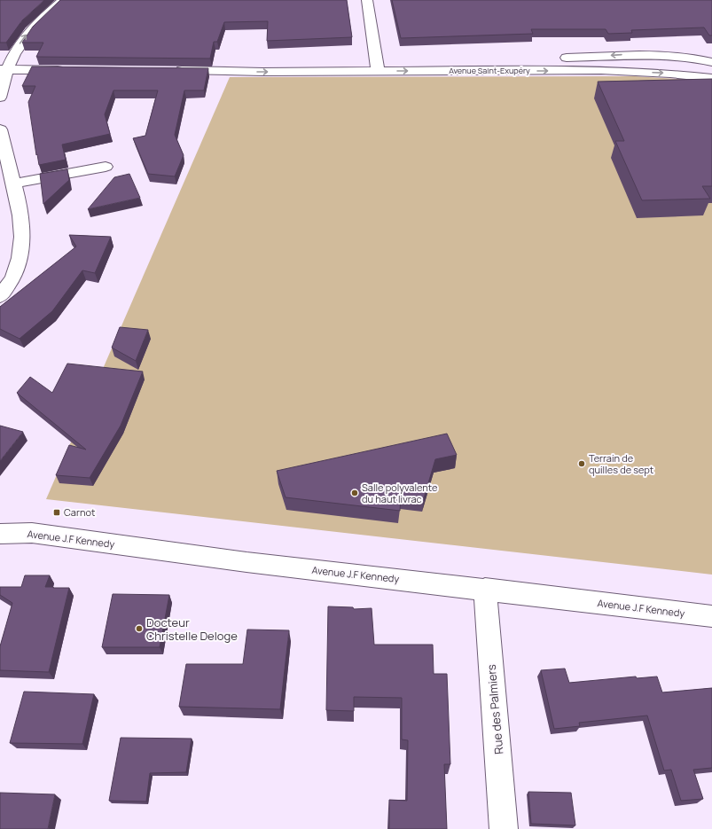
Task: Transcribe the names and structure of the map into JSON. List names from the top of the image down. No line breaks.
{"streets":{"street":["Avenue Saint-Exupéry","Avenue J.F Kennedy","Rue des Palmiers"]},"crossings":[["Avenue J.F Kennedy","Rue des Palmiers"]],"places":{"other":["Terrain de quilles de sept","Salle polyvalente du haut livrac","Docteur Christelle Deloge"],"transit":["Carnot"]}}
